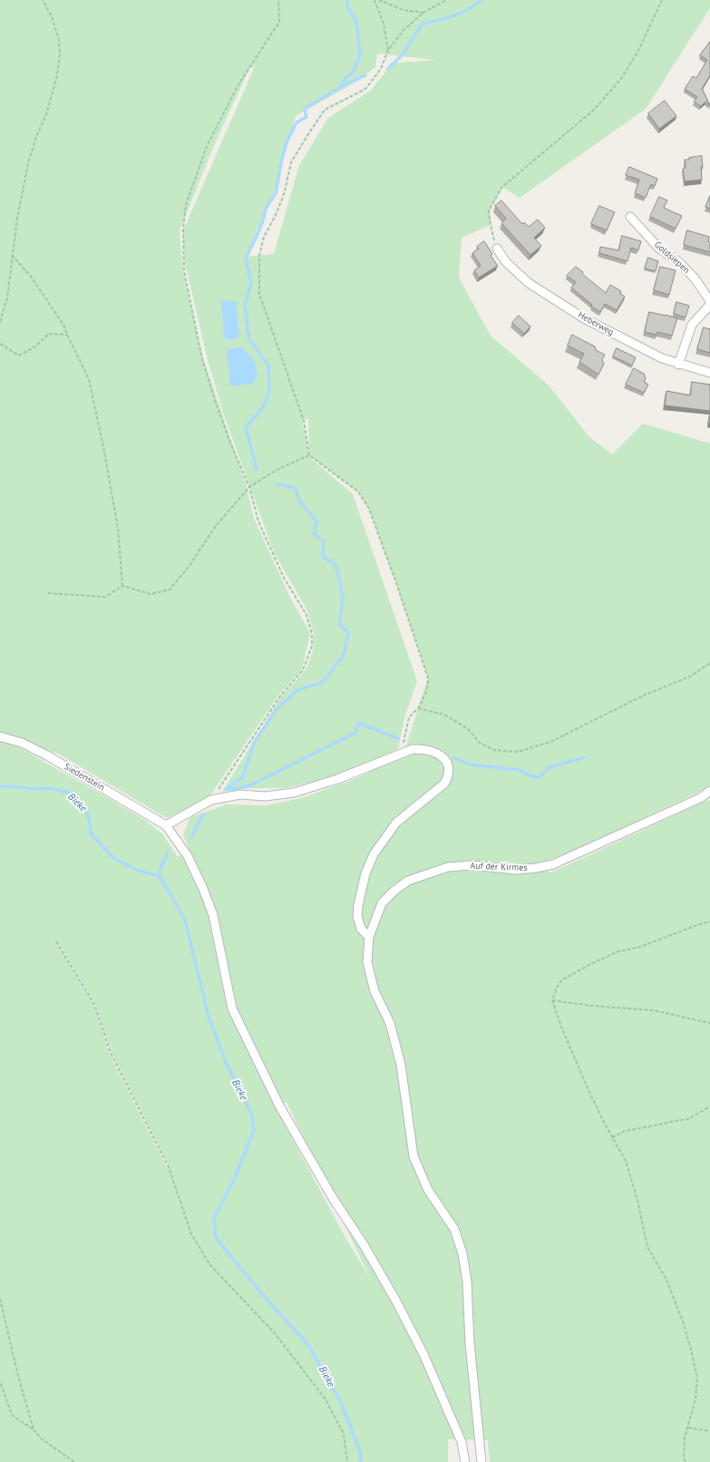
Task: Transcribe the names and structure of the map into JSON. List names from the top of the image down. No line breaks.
{"streets":{"street":["Goldsiepen","Heberweg","Siedenstein","Auf der Kirmes"]},"water":["Bieke"]}
